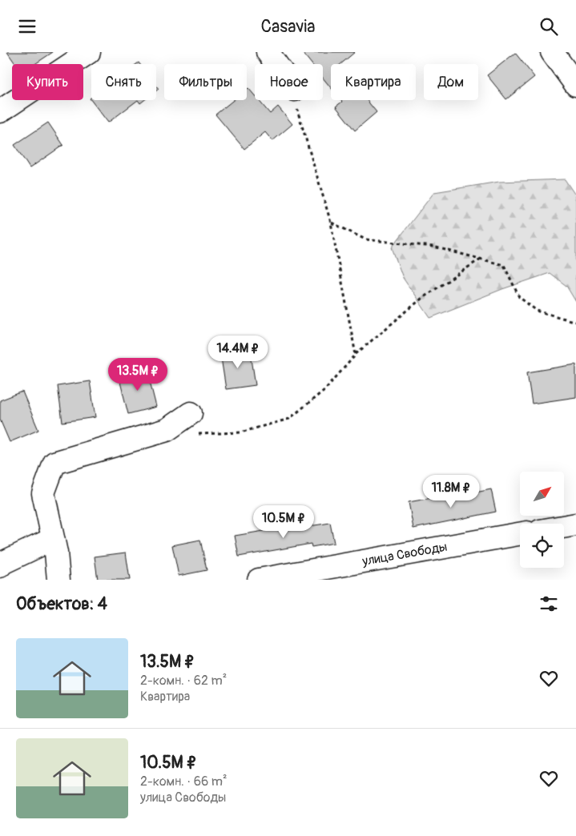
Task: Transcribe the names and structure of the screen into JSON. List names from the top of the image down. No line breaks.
{"streets":{"street":["улица Свободы"]},"north":"top right","page":{"header":"Casavia","chip":["Купить","Снять","Фильтры","Новое","Квартира","Дом"],"price":["14.4M ₽","13.5M ₽","11.8M ₽","10.5M ₽"],"heading":"Объектов: 4","list":[{"name":"13.5M ₽","note":"2-комн. · 62 m² · Квартира"},{"name":"10.5M ₽","note":"2-комн. · 66 m² · улица Свободы"}]}}
